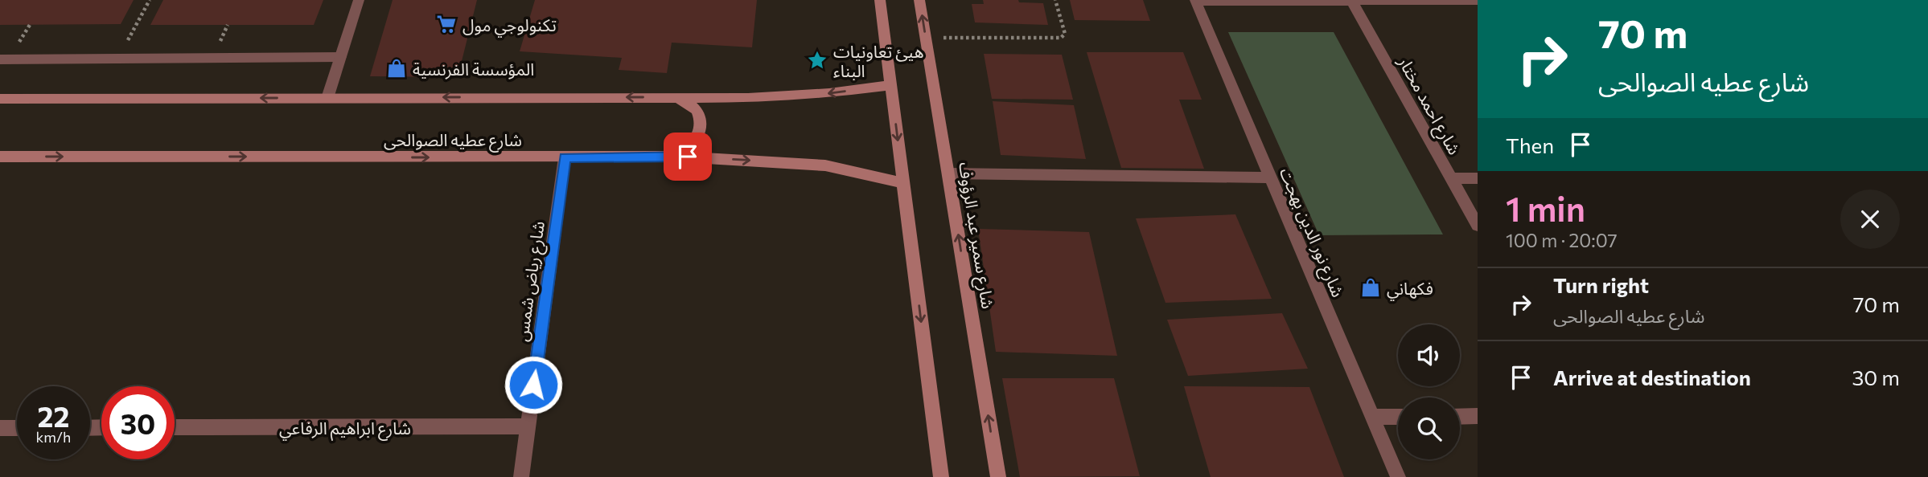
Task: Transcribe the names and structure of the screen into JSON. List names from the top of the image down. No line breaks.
{"streets":{"street":["شارع احمد مختار","شارع عطيه الصوالحى","شارع نور الدين بهجت","شارع سمير عبد الرؤوف","شارع رياض شمس","شارع ابراهيم الرفاعي"]},"crossings":[["شارع عطيه الصوالحى","شارع رياض شمس"],["شارع رياض شمس","شارع ابراهيم الرفاعي"]],"places":{"supermarket":["تكنولوجي مول"],"place":["هيئ تعاونيات البناء"],"shop":["المؤسسة الفرنسية","فكهاني"]},"page":{"turn":["70 m","شارع عطيه الصوالحى"],"then":"Then","heading":["1 min","100 m · 20:07"],"list":[{"name":"Turn right","note":"شارع عطيه الصوالحى","value":"70 m"},{"name":"Arrive at destination","value":"30 m"}],"speed":"22 km/h","limit":"30"}}
